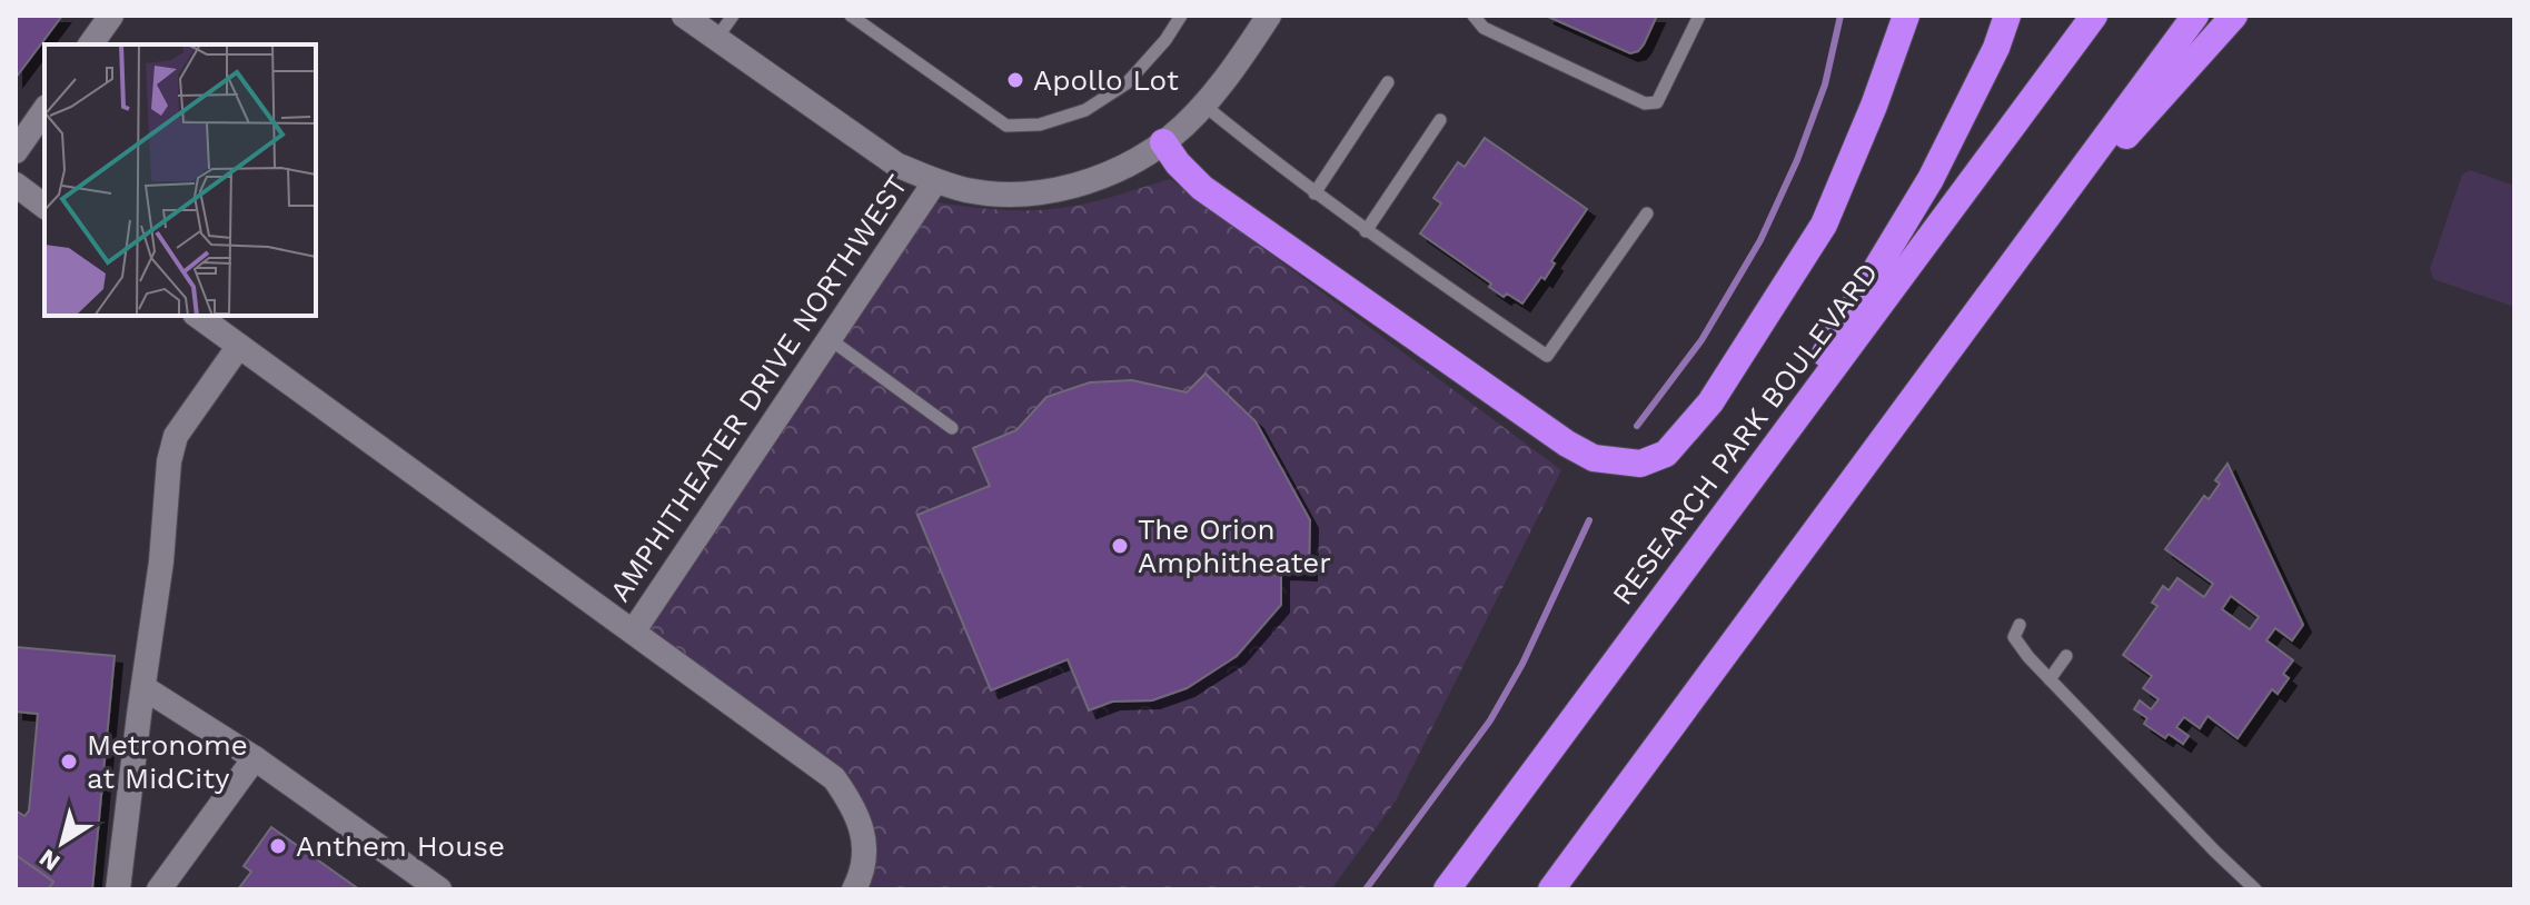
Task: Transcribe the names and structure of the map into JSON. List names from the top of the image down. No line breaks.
{"streets":{"highway":["RESEARCH PARK BOULEVARD"],"street":["AMPHITHEATER DRIVE NORTHWEST"]},"places":["Apollo Lot","The Orion Amphitheater","Metronome at MidCity","Anthem House"],"north":"bottom left"}
